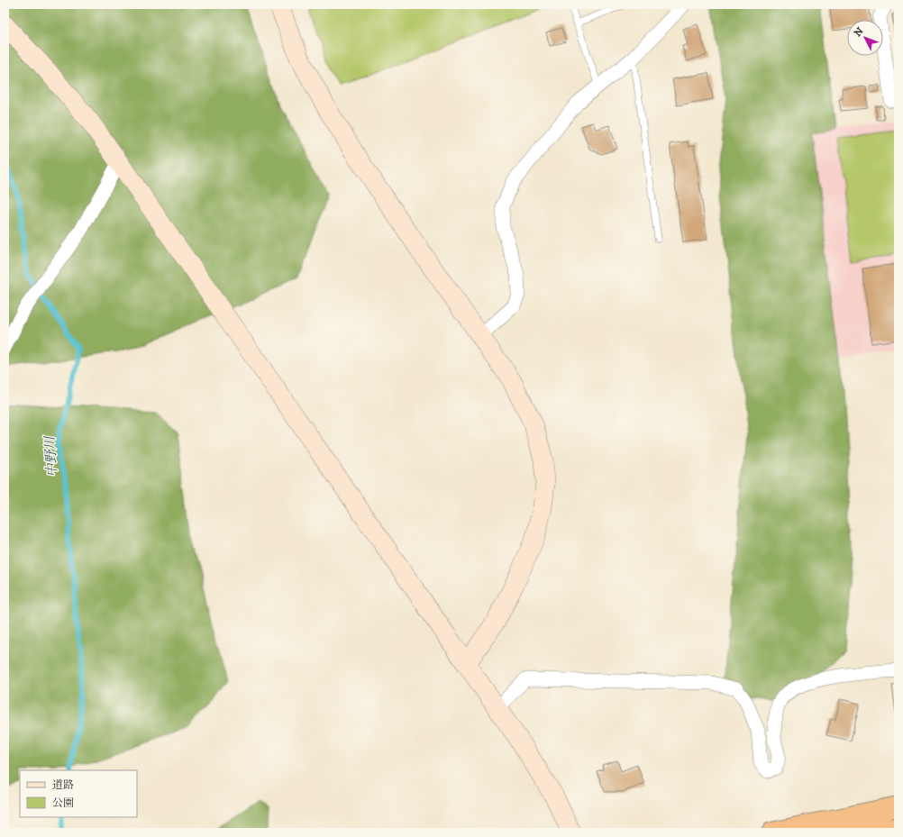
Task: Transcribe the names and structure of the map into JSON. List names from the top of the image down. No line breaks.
{"water":["中野川"],"legend":["道路","公園"],"north":"top left"}
